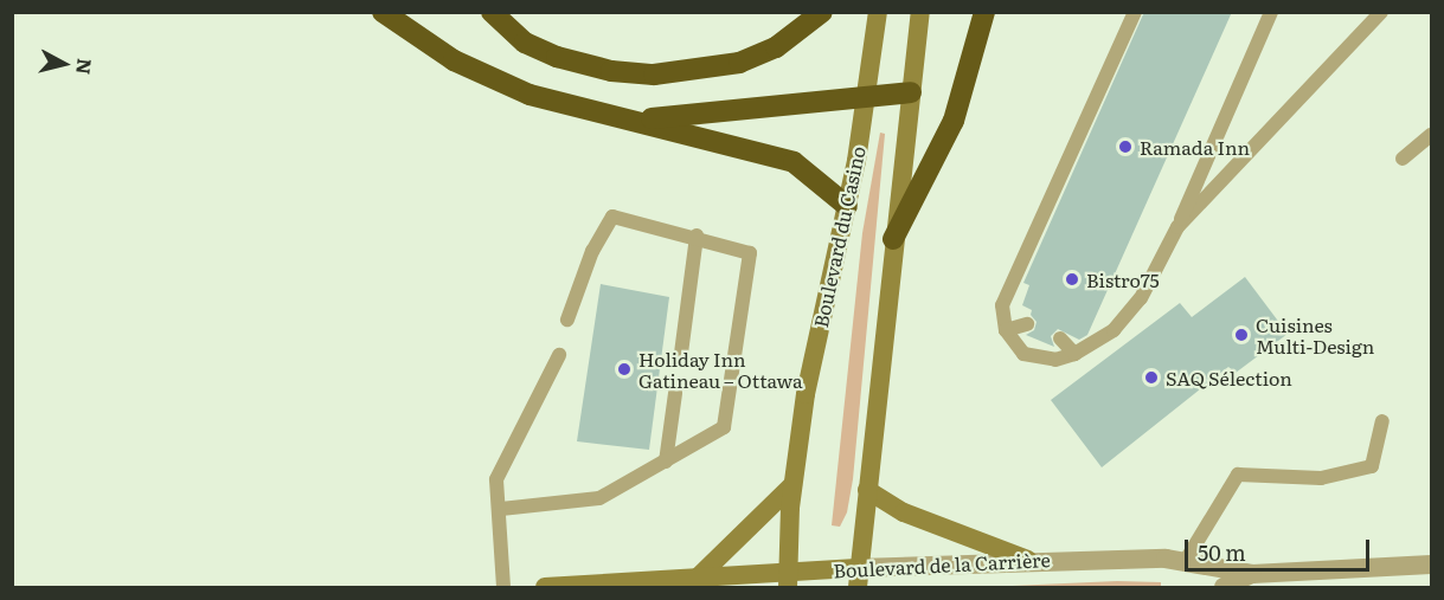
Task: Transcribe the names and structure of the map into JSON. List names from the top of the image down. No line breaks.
{"streets":{"main road":["Boulevard du Casino","Boulevard de la Carrière"]},"crossings":[["Boulevard du Casino","Boulevard de la Carrière"]],"places":["Ramada Inn","Bistro75","Cuisines Multi-Design","Holiday Inn Gatineau – Ottawa","SAQ Sélection"],"scale_bar":"50 m","north":"right"}
